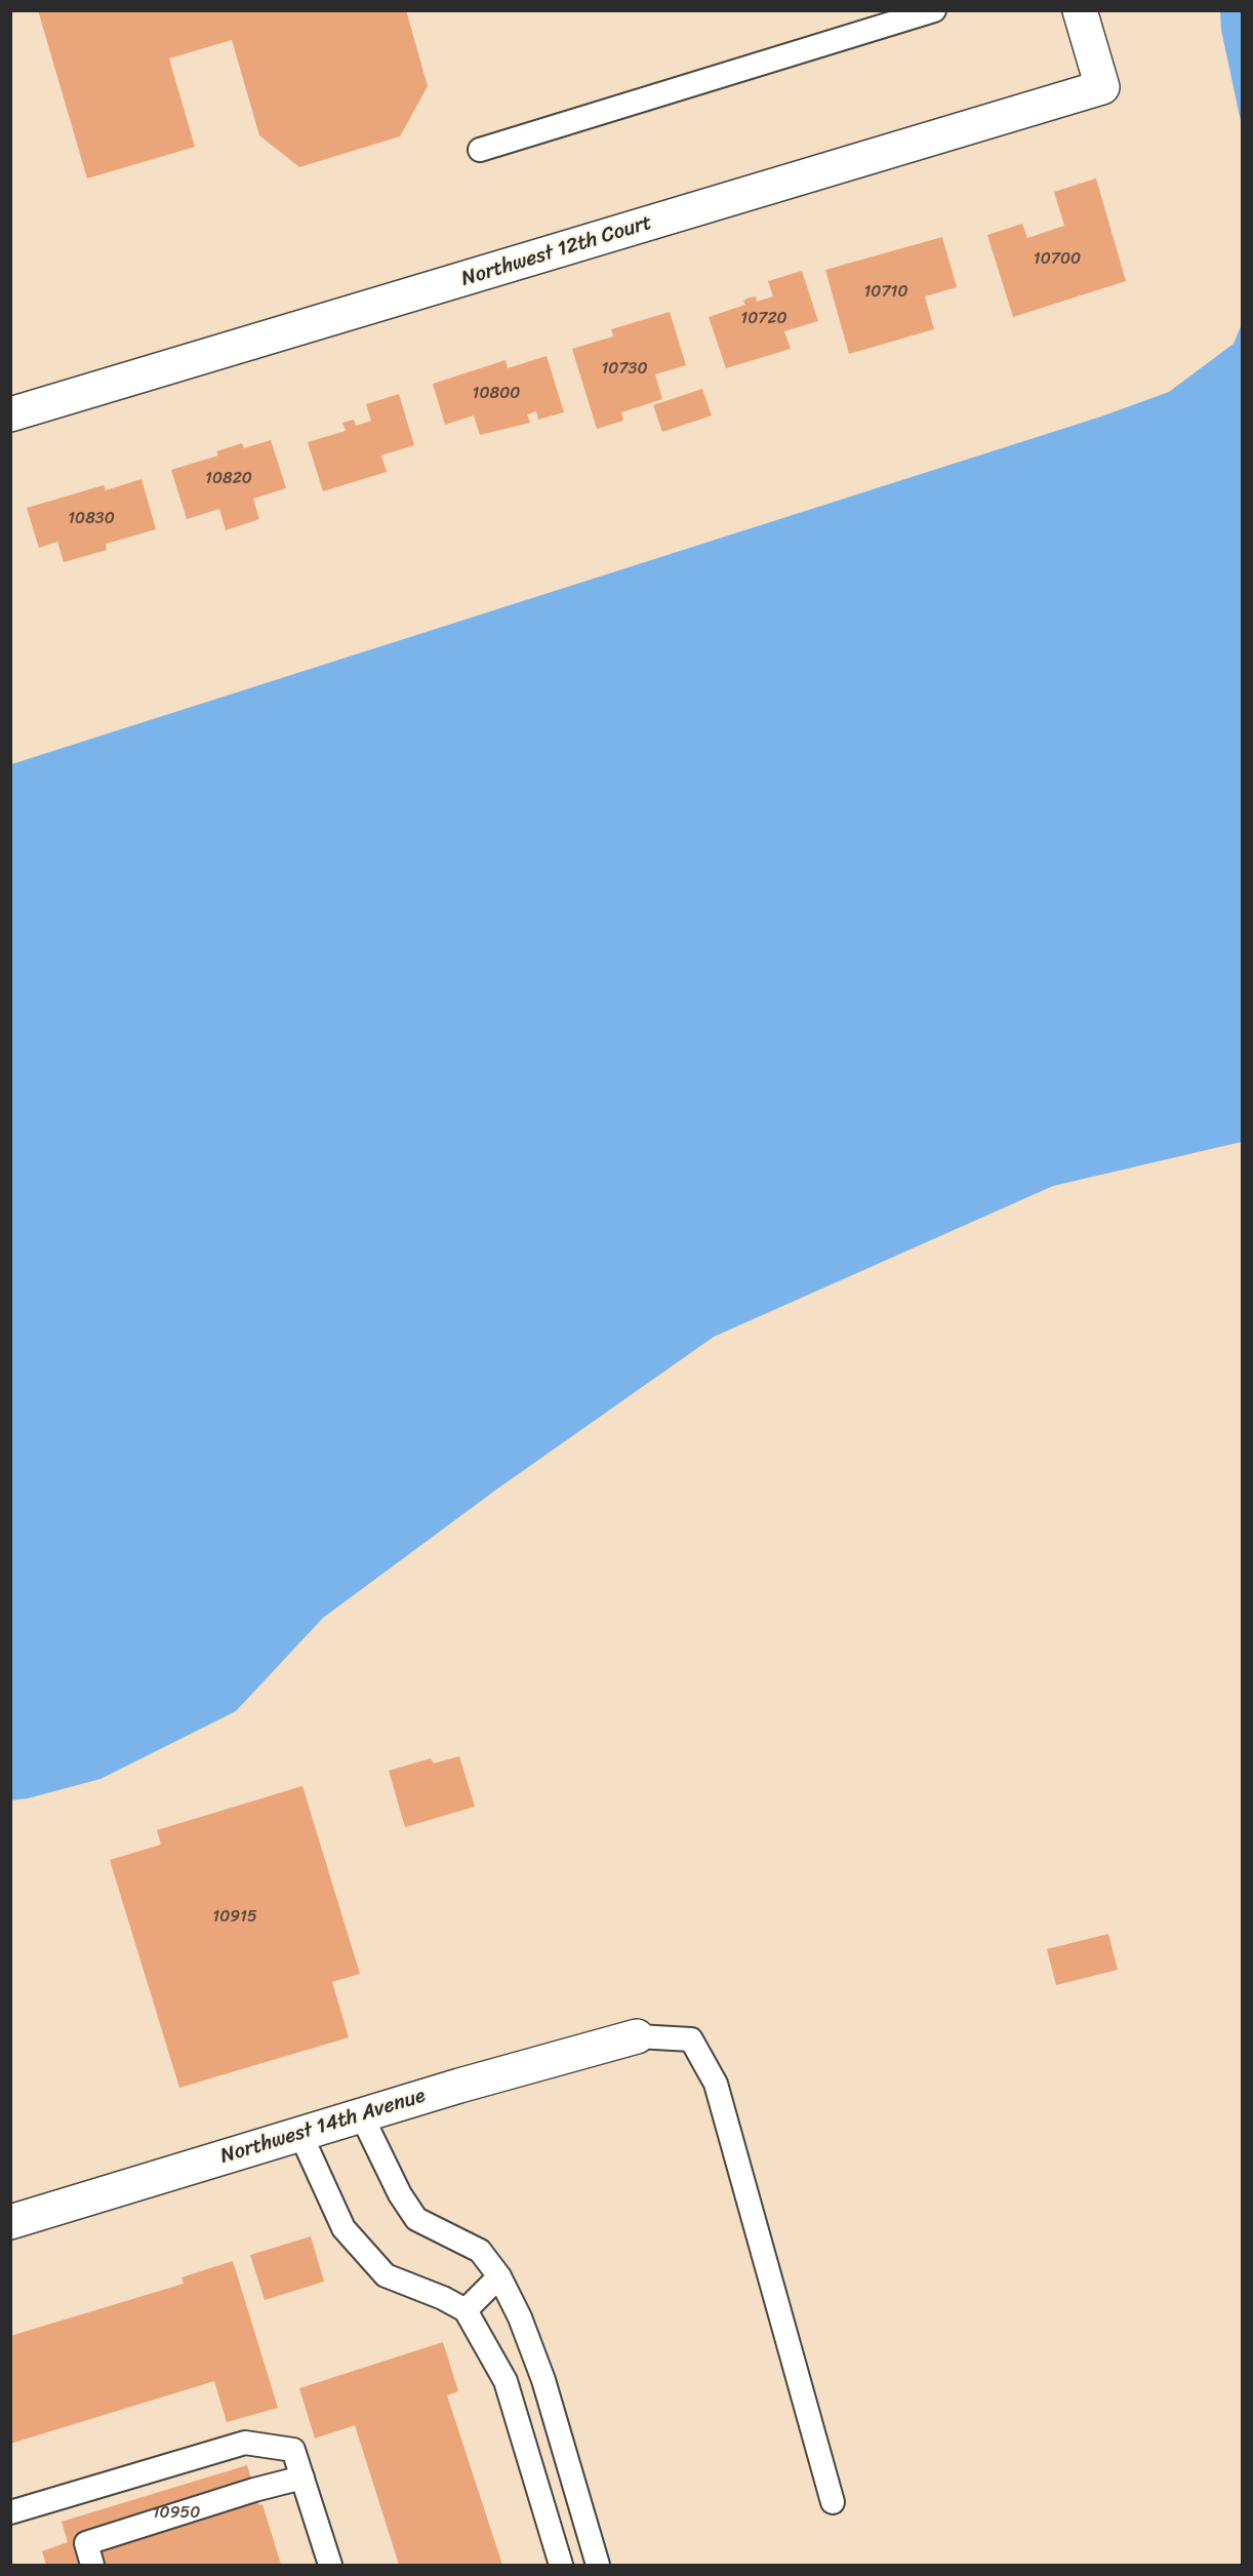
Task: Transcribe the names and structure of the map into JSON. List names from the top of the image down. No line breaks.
{"streets":{"street":["Northwest 12th Court","Northwest 14th Avenue"]},"house_numbers":["10700","10710","10720","10730","10800","10820","10830","10915","10950"]}
